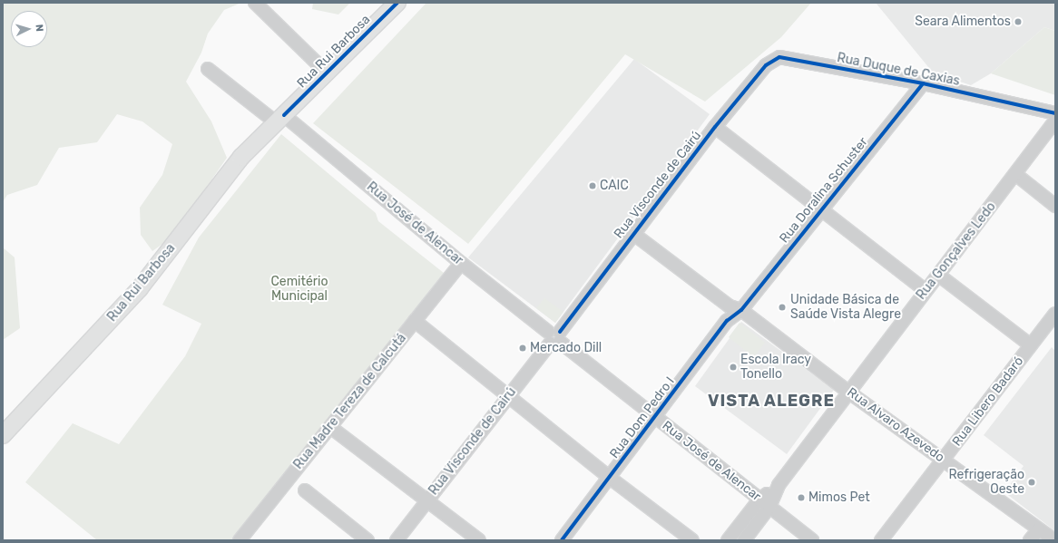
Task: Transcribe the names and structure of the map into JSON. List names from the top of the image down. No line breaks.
{"streets":{"main road":["Rua Rui Barbosa"],"street":["Rua Duque de Caxias","Rua Visconde de Cairú","Rua Doralina Schuster","Rua José de Alencar","Rua Gonçalves Ledo","Rua Madre Tereza de Calcutá","Rua Libero Badaró","Rua Dom Pedro I","Rua Alvaro Azevedo"]},"crossings":[["Rua Rui Barbosa","Rua José de Alencar"],["Rua Duque de Caxias","Rua Visconde de Cairú"],["Rua Duque de Caxias","Rua Doralina Schuster"],["Rua Visconde de Cairú","Rua José de Alencar"],["Rua Visconde de Cairú","Rua Alvaro Azevedo"],["Rua Doralina Schuster","Rua Dom Pedro I"],["Rua Doralina Schuster","Rua Alvaro Azevedo"],["Rua José de Alencar","Rua Gonçalves Ledo"],["Rua José de Alencar","Rua Madre Tereza de Calcutá"],["Rua José de Alencar","Rua Dom Pedro I"],["Rua Gonçalves Ledo","Rua Alvaro Azevedo"],["Rua Libero Badaró","Rua Alvaro Azevedo"],["Rua Dom Pedro I","Rua Alvaro Azevedo"]],"districts":["VISTA ALEGRE"],"parks":["Cemitério Municipal"],"places":["Seara Alimentos","CAIC","Unidade Básica de Saúde Vista Alegre","Mercado Dill","Escola Iracy Tonello","Refrigeração Oeste","Mimos Pet"],"north":"right"}
